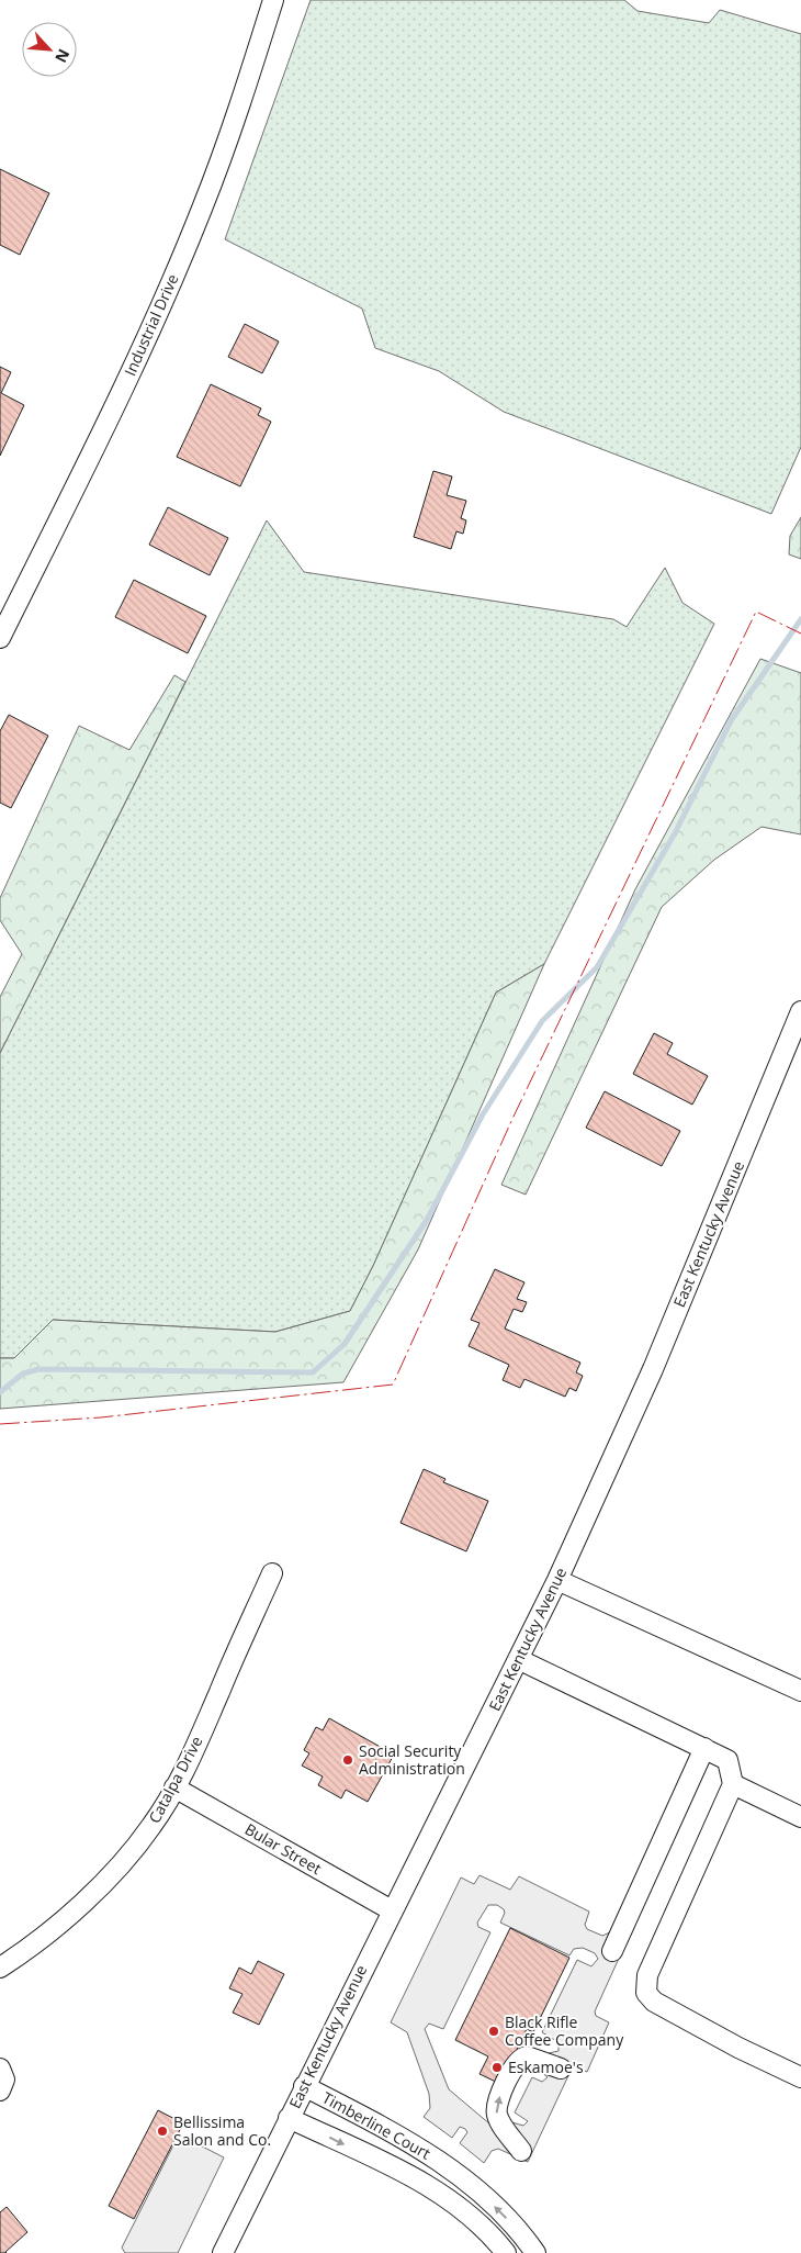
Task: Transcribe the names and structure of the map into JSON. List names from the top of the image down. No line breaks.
{"streets":{"street":["Industrial Drive","East Kentucky Avenue","Catalpa Drive","Bular Street","Timberline Court"]},"crossings":[["East Kentucky Avenue","Bular Street"],["East Kentucky Avenue","Timberline Court"],["Catalpa Drive","Bular Street"]],"places":["Social Security Administration","Black Rifle Coffee Company","Eskamoe's","Bellissima Salon and Co."],"north":"bottom right"}
